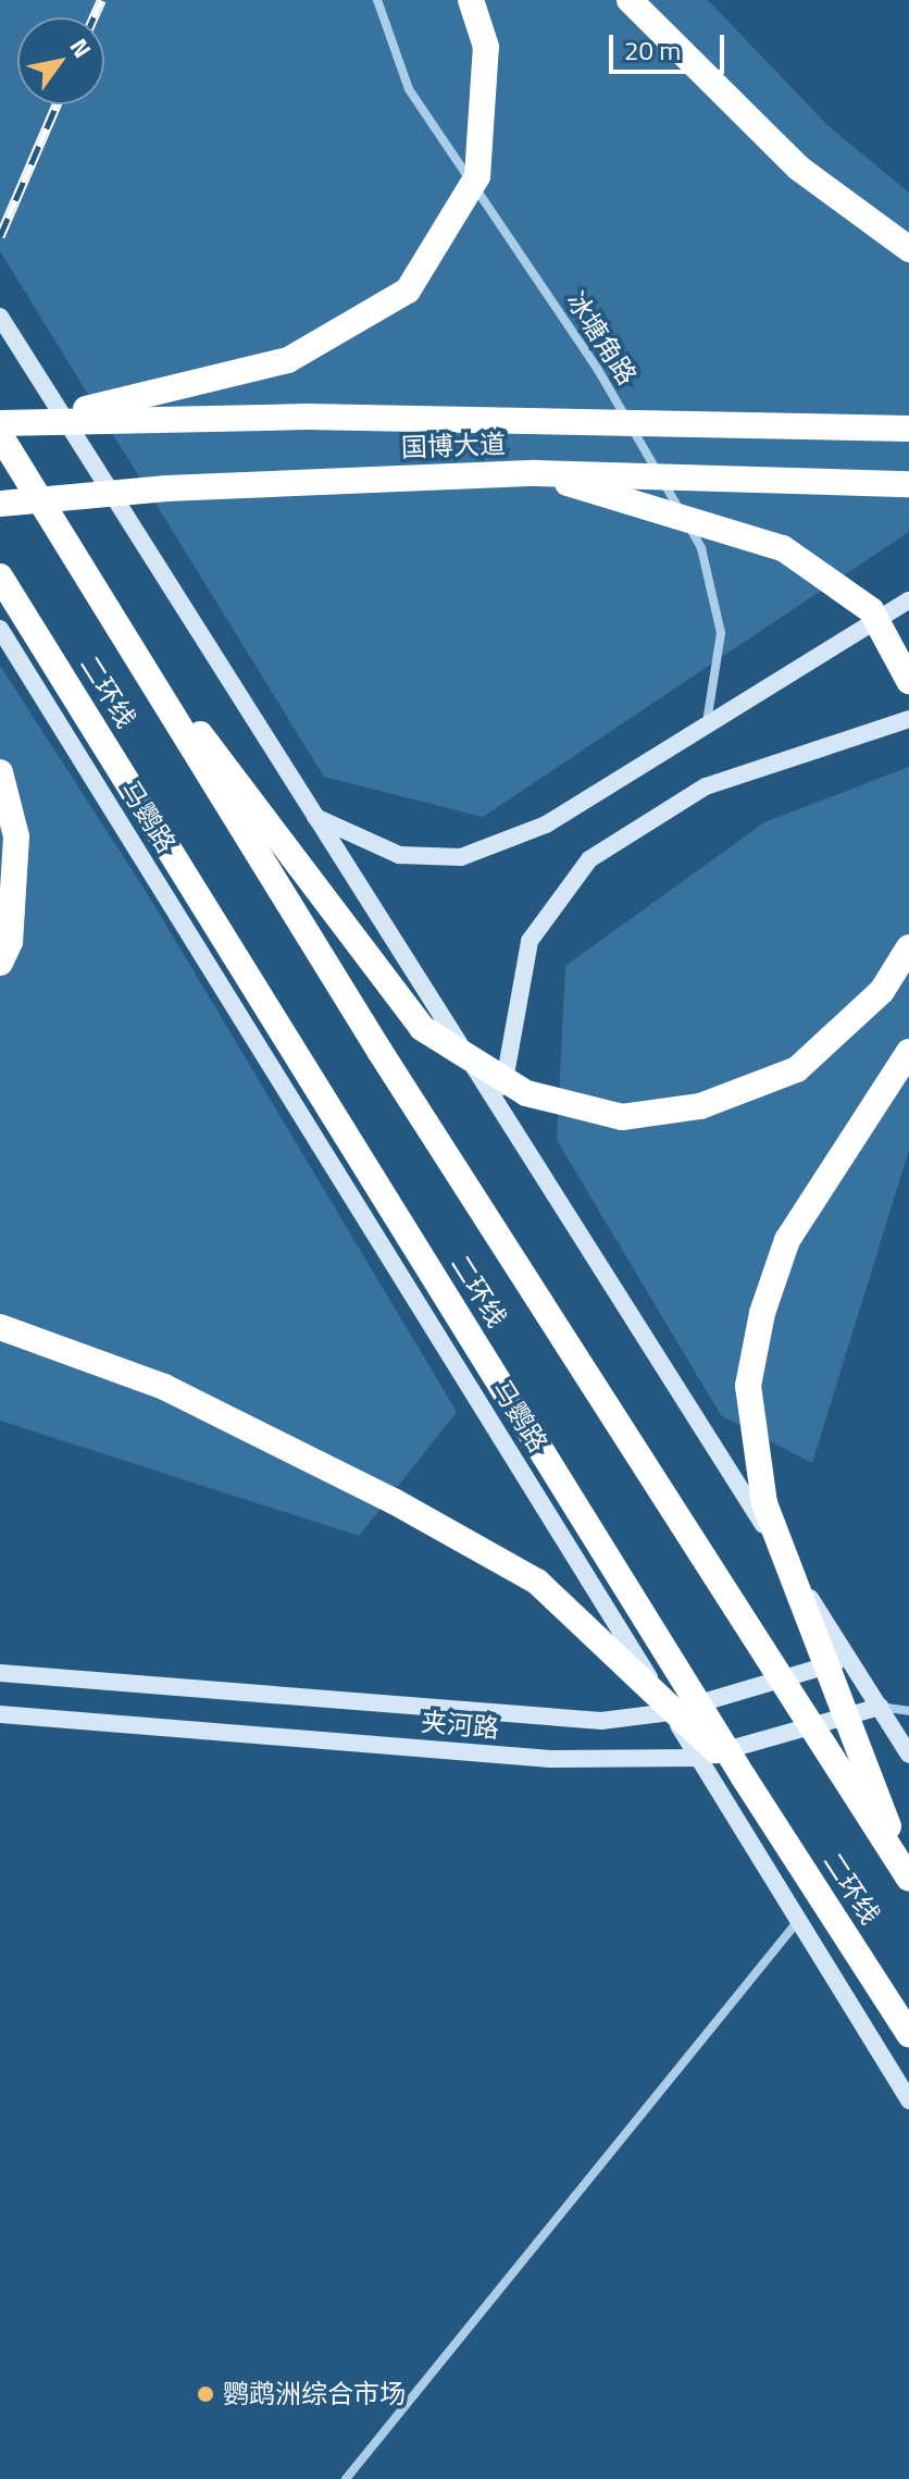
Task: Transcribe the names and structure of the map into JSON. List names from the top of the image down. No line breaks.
{"streets":{"highway":["国博大道","二环线"],"main road":["马鹦路","夹河路"],"street":["冰塘角路"]},"crossings":[["马鹦路","夹河路"]],"places":["鹦鹉洲综合市场"],"scale_bar":"20 m","north":"top right"}
